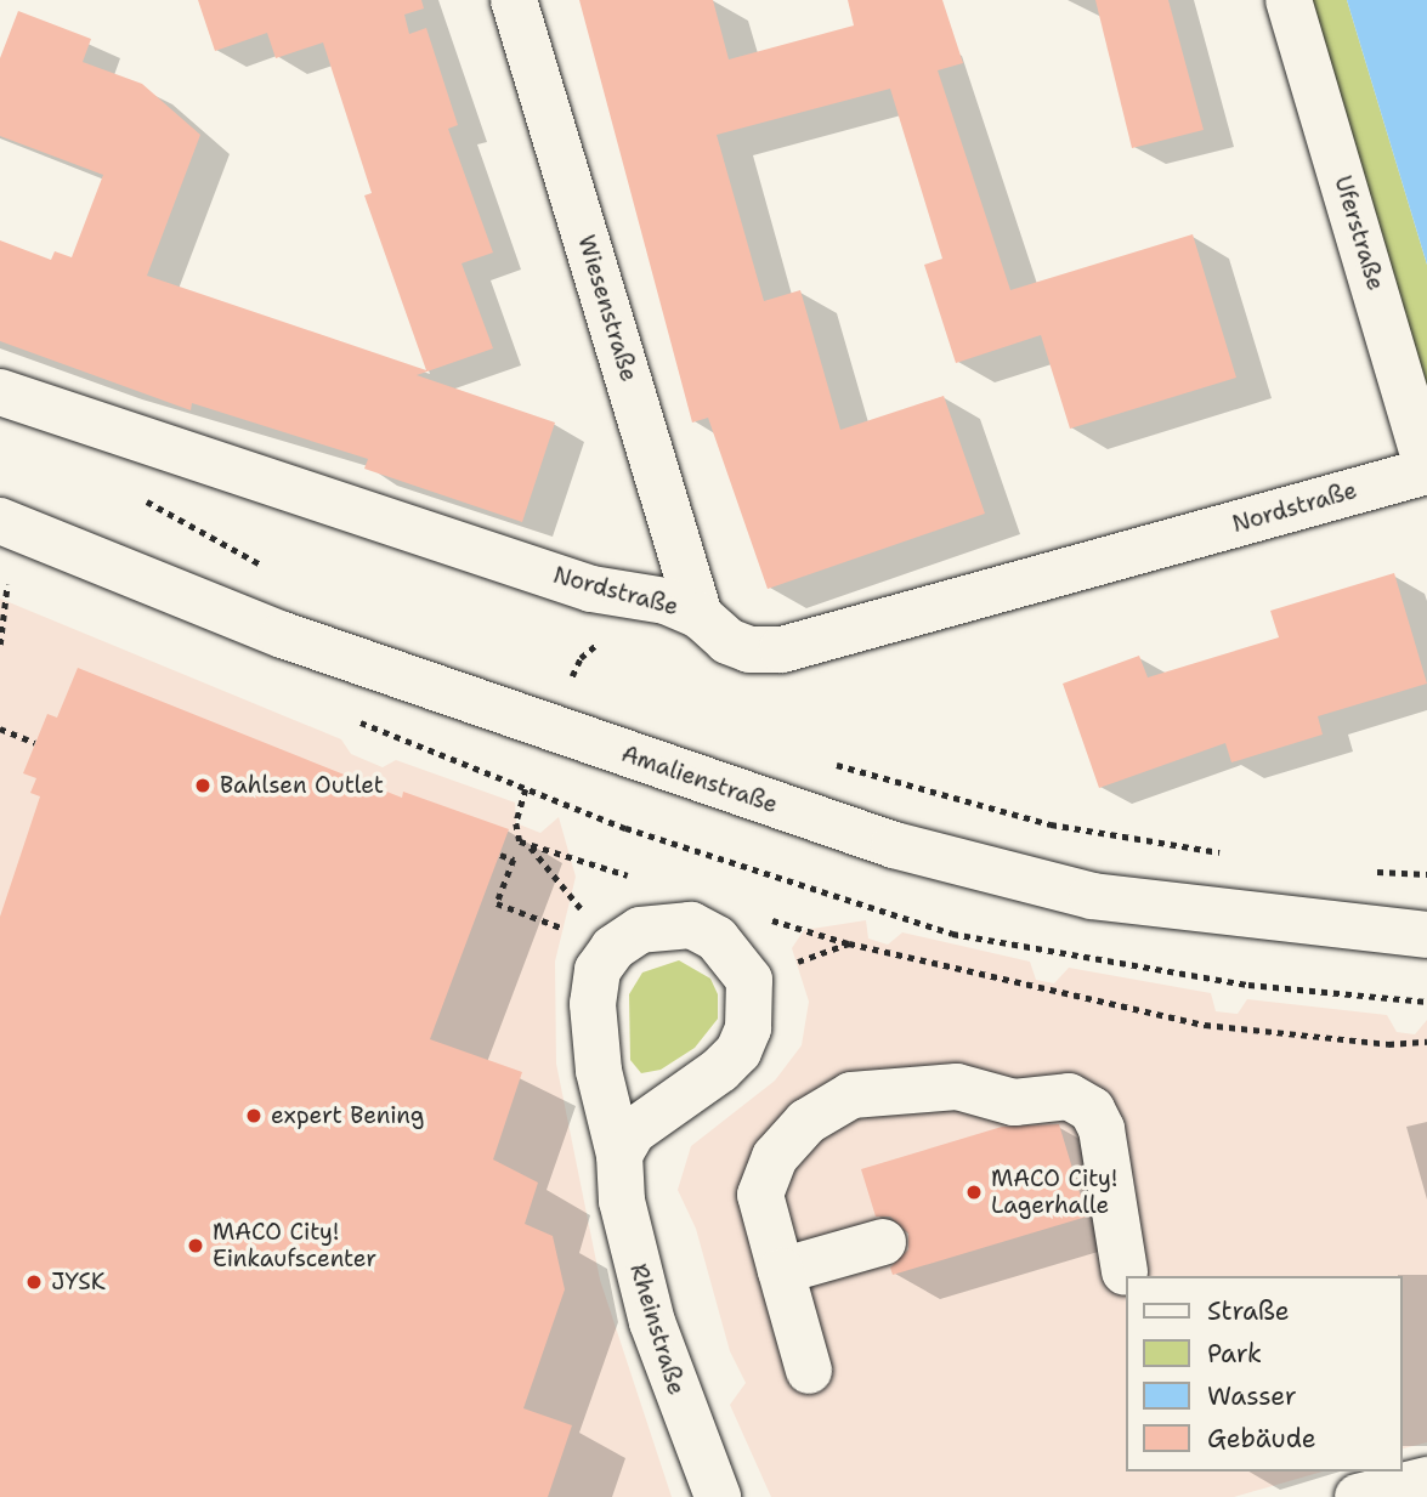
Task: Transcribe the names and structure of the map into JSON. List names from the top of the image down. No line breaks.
{"streets":{"street":["Uferstraße","Wiesenstraße","Nordstraße","Amalienstraße","Rheinstraße"]},"crossings":[["Uferstraße","Nordstraße"],["Wiesenstraße","Nordstraße"]],"places":["Bahlsen Outlet","expert Bening","MACO City! Lagerhalle","MACO City! Einkaufscenter","JYSK"],"legend":["Straße","Park","Wasser","Gebäude"]}
